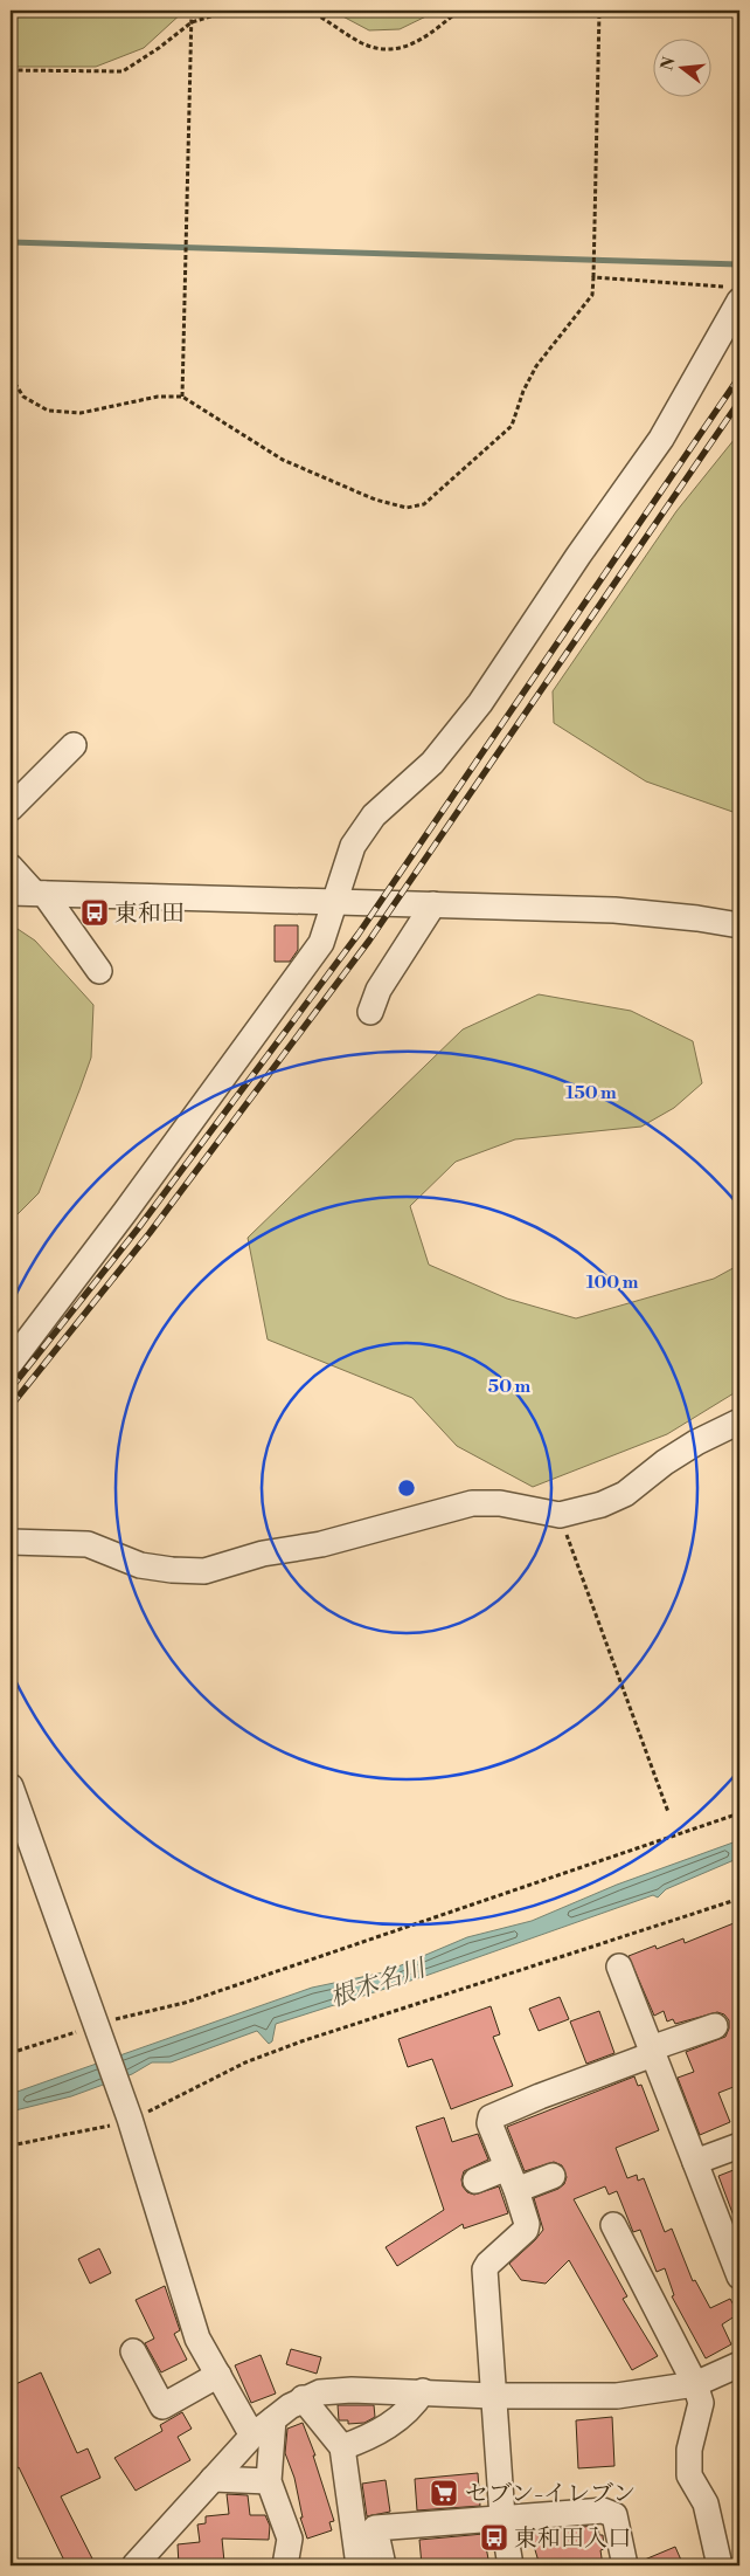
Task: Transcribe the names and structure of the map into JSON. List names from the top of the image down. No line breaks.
{"water":["根木名川"],"places":{"bus stop":["東和田","東和田入口"],"supermarket":["セブン-イレブン"]},"north":"left","rings":["150 m","100 m","50 m"]}
